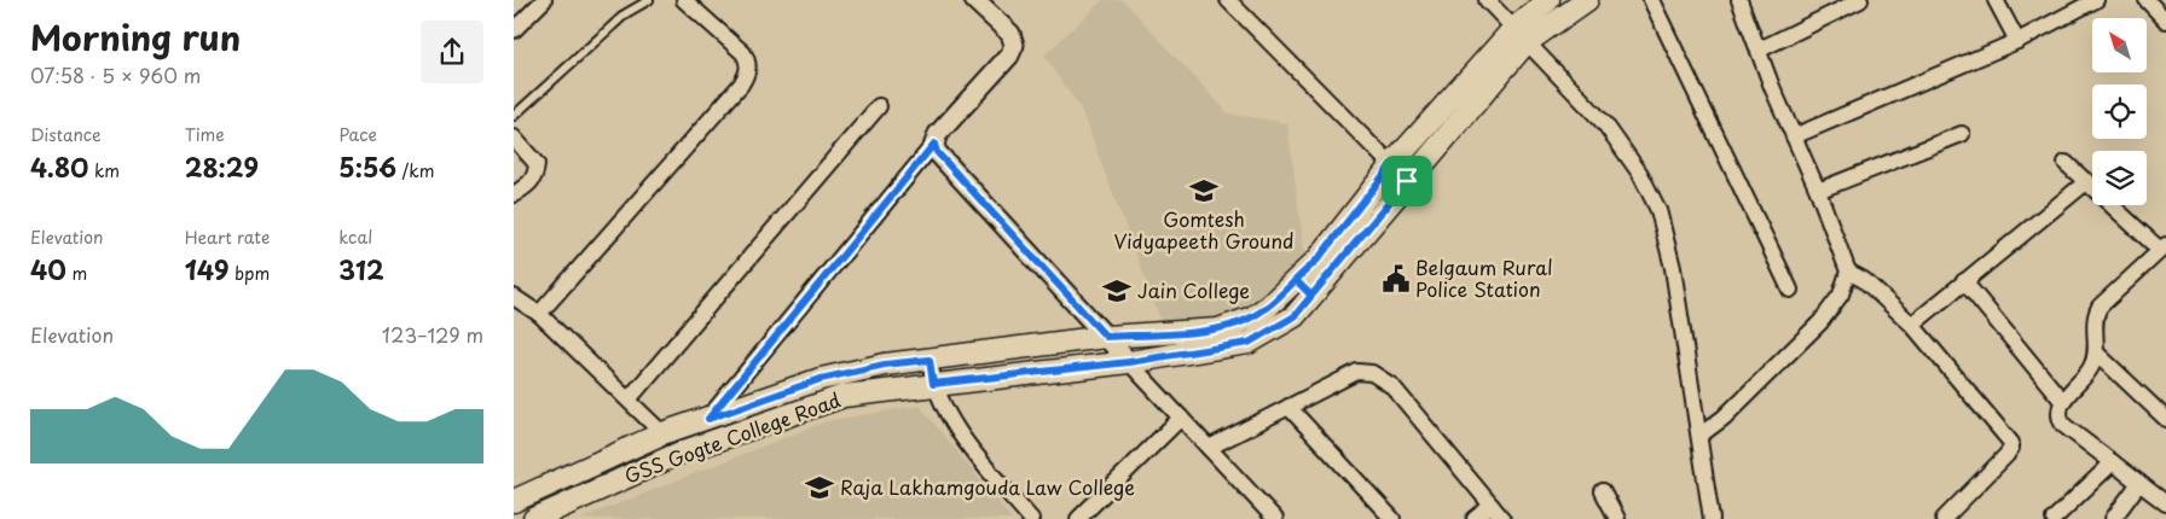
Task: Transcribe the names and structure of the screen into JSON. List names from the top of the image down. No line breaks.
{"streets":{"main road":["GSS Gogte College Road"]},"places":{"school or university":["Gomtesh Vidyapeeth Ground","Jain College","Raja Lakhamgouda Law College"],"public building":["Belgaum Rural Police Station"]},"north":"top left","page":{"heading":["Morning run","07:58 · 5 × 960 m"],"stats":[["Distance","4.80 km"],["Time","28:29"],["Pace","5:56 /km"],["Elevation","40 m"],["Heart rate","149 bpm"],["kcal","312"]],"chart":["Elevation","123–129 m"]}}
